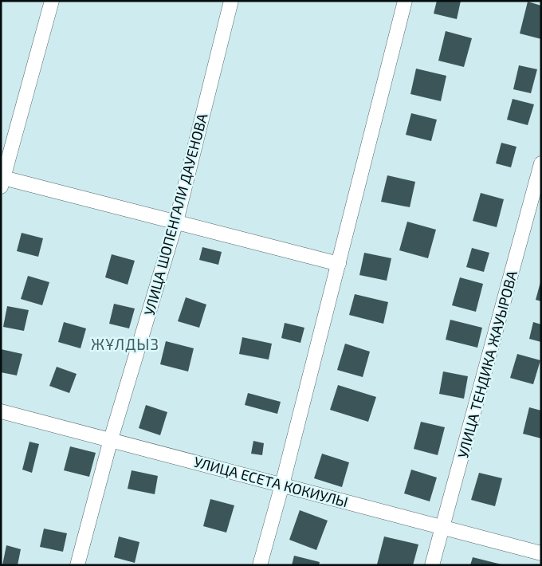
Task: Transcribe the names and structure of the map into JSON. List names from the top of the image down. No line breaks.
{"streets":{"street":["УЛИЦА ШОПЕНГАЛИ ДАУЕНОВА","УЛИЦА ТЕНДИКА ЖАУЫРОВА","УЛИЦА ЕСЕТА КОКИУЛЫ"]},"crossings":[["УЛИЦА ШОПЕНГАЛИ ДАУЕНОВА","УЛИЦА ЕСЕТА КОКИУЛЫ"],["УЛИЦА ТЕНДИКА ЖАУЫРОВА","УЛИЦА ЕСЕТА КОКИУЛЫ"]],"districts":["ЖҰЛДЫЗ"]}
